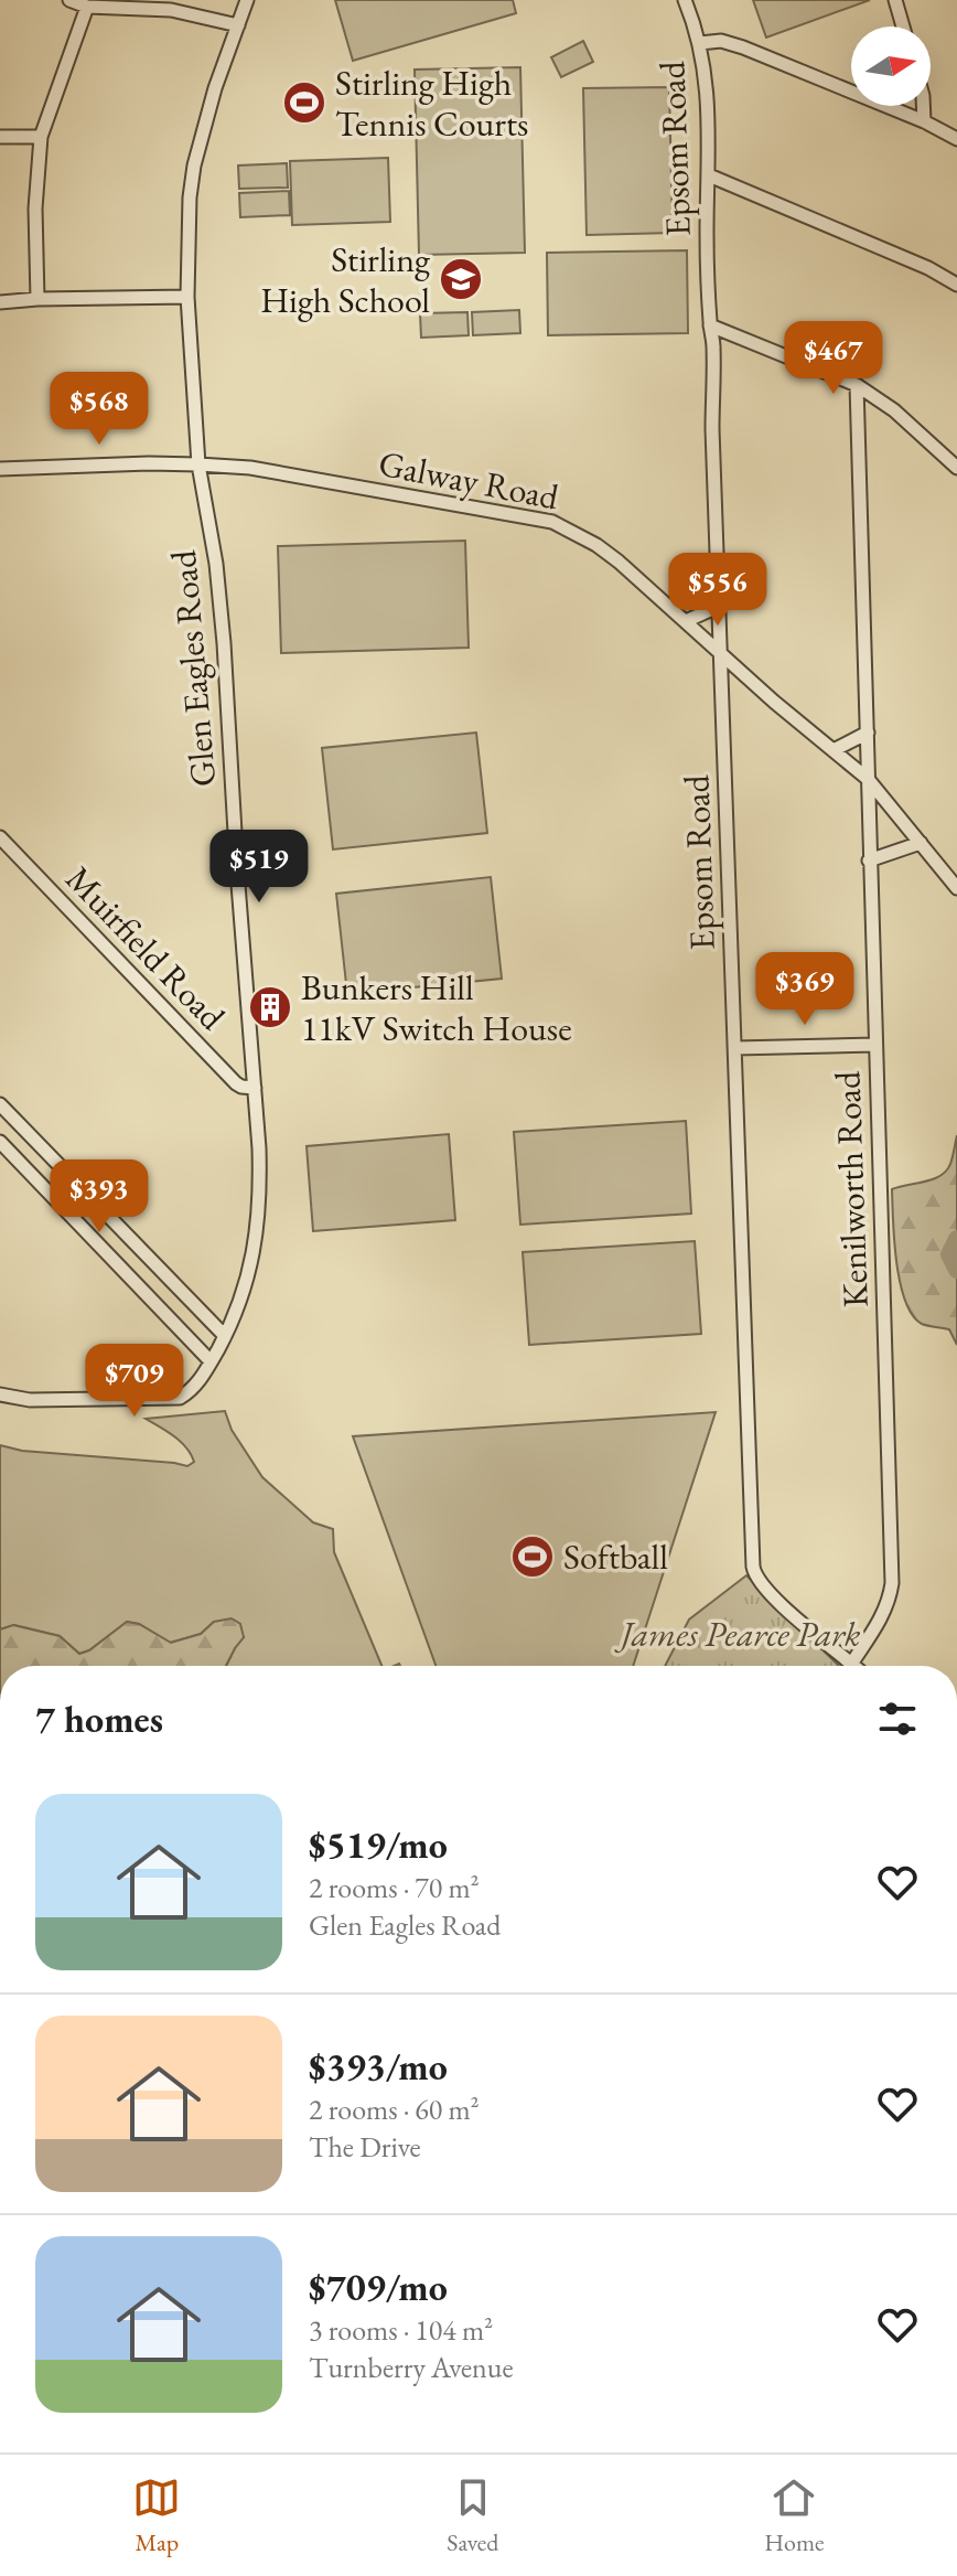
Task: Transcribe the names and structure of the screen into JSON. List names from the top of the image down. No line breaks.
{"streets":{"street":["Epsom Road","Galway Road","Glen Eagles Road","Muirfield Road","Kenilworth Road"]},"crossings":[["Epsom Road","Galway Road"],["Epsom Road","Kenilworth Road"],["Galway Road","Glen Eagles Road"],["Galway Road","Kenilworth Road"],["Glen Eagles Road","Muirfield Road"]],"parks":["James Pearce Park"],"places":{"sports":["Stirling High Tennis Courts","Softball"],"school or university":["Stirling High School"],"building":["Bunkers Hill 11kV Switch House"]},"north":"right","page":{"price":["$467","$568","$556","$519","$369","$393","$709"],"heading":"7 homes","list":[{"name":"$519/mo","note":"2 rooms · 70 m² · Glen Eagles Road"},{"name":"$393/mo","note":"2 rooms · 60 m² · The Drive"},{"name":"$709/mo","note":"3 rooms · 104 m² · Turnberry Avenue"}],"tabs":["Map","Saved","Home"]}}
